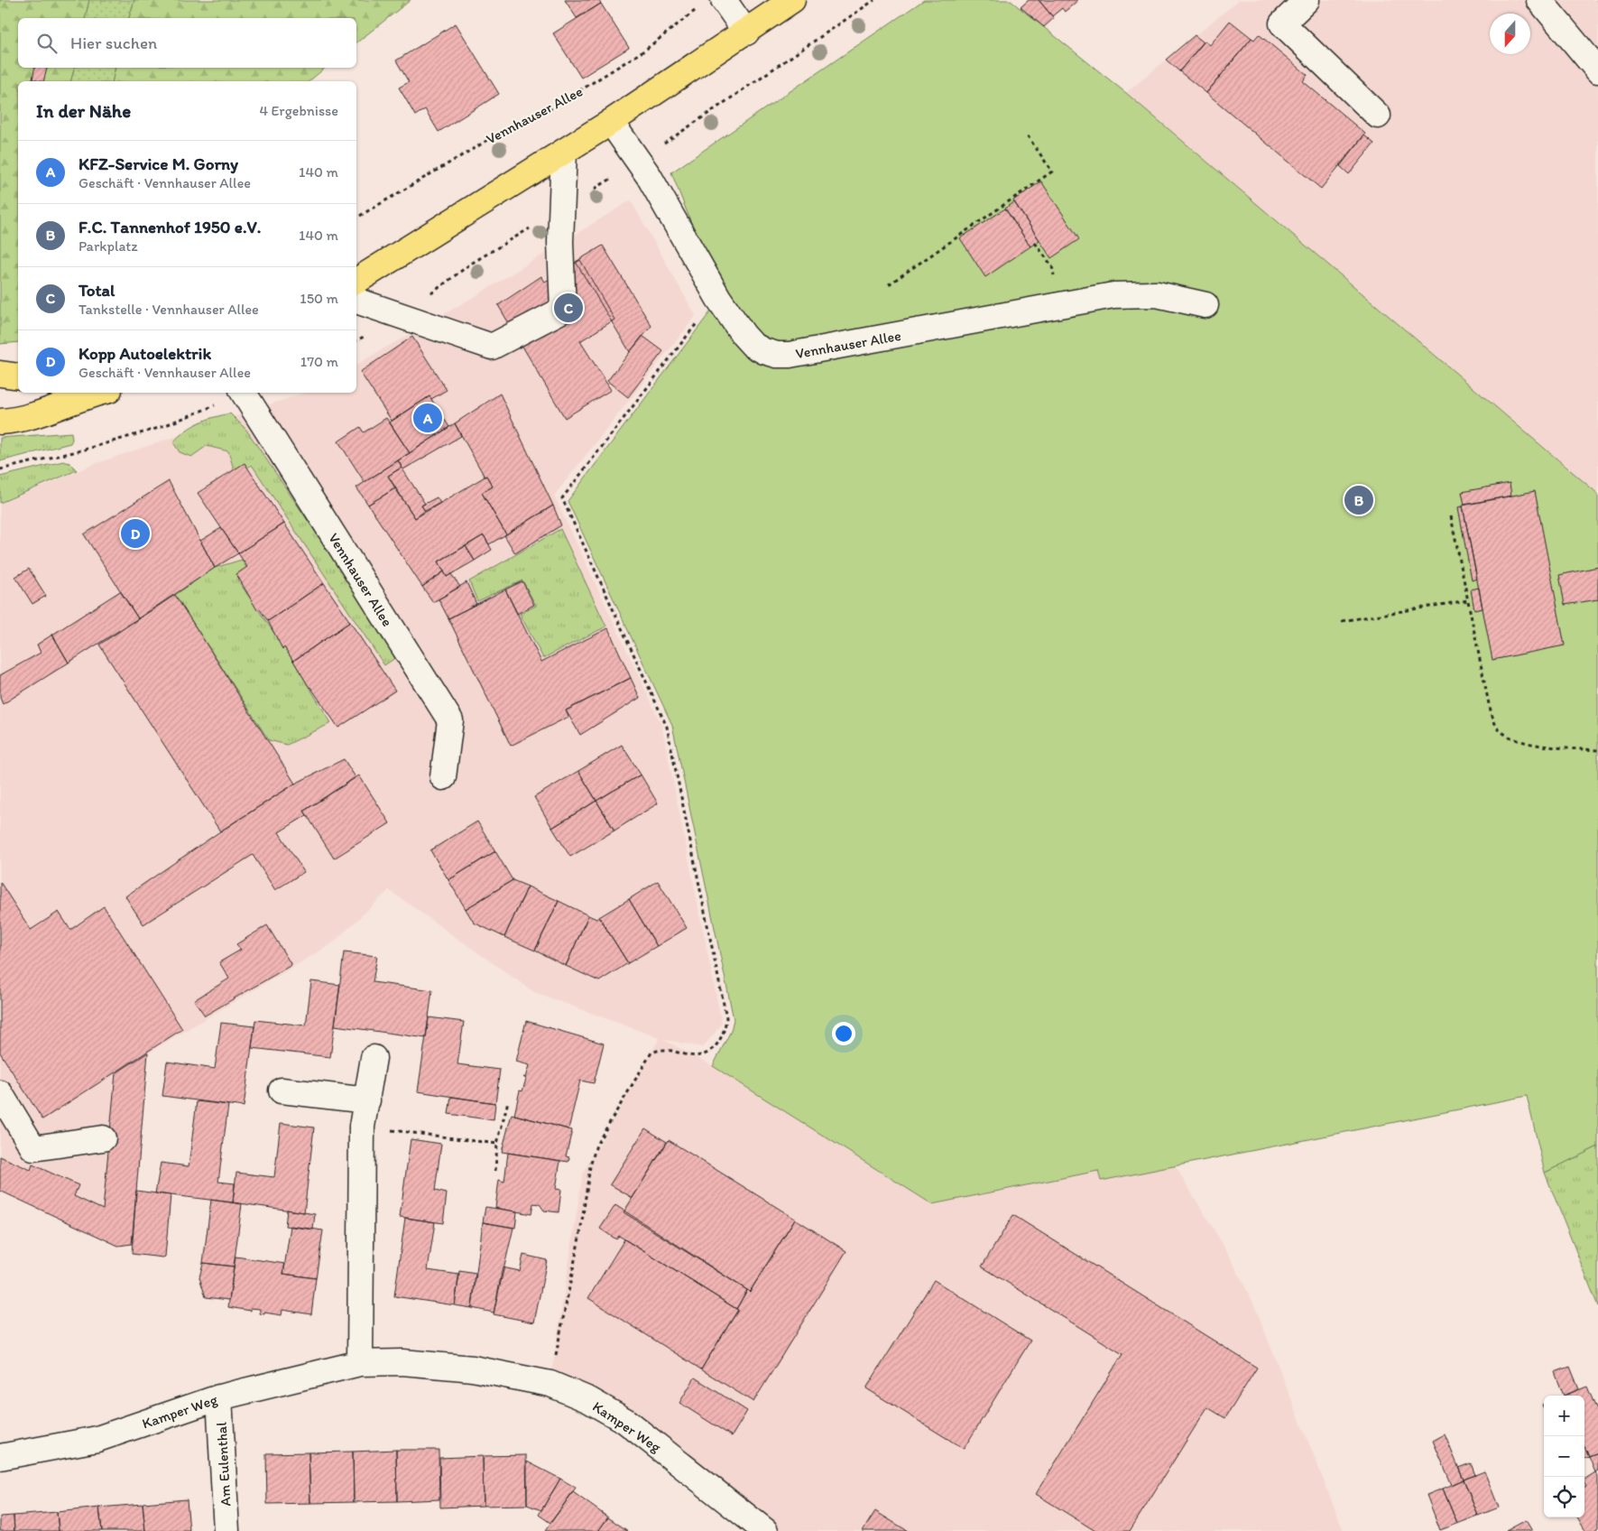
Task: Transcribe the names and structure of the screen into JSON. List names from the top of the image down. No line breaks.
{"streets":{"street":["Vennhauser Allee","Kamper Weg","Am Eulenthal"]},"crossings":[["Kamper Weg","Am Eulenthal"]],"north":"bottom","page":{"search":"Hier suchen","heading":["In der Nähe","4 Ergebnisse"],"list":[{"mark":"A","name":"KFZ-Service M. Gorny","note":"Geschäft · Vennhauser Allee","value":"140 m"},{"mark":"B","name":"F.C. Tannenhof 1950 e.V.","note":"Parkplatz","value":"140 m"},{"mark":"C","name":"Total","note":"Tankstelle · Vennhauser Allee","value":"150 m"},{"mark":"D","name":"Kopp Autoelektrik","note":"Geschäft · Vennhauser Allee","value":"170 m"}],"pins":["C","A","B","D"],"map_buttons":["+","−"]}}
